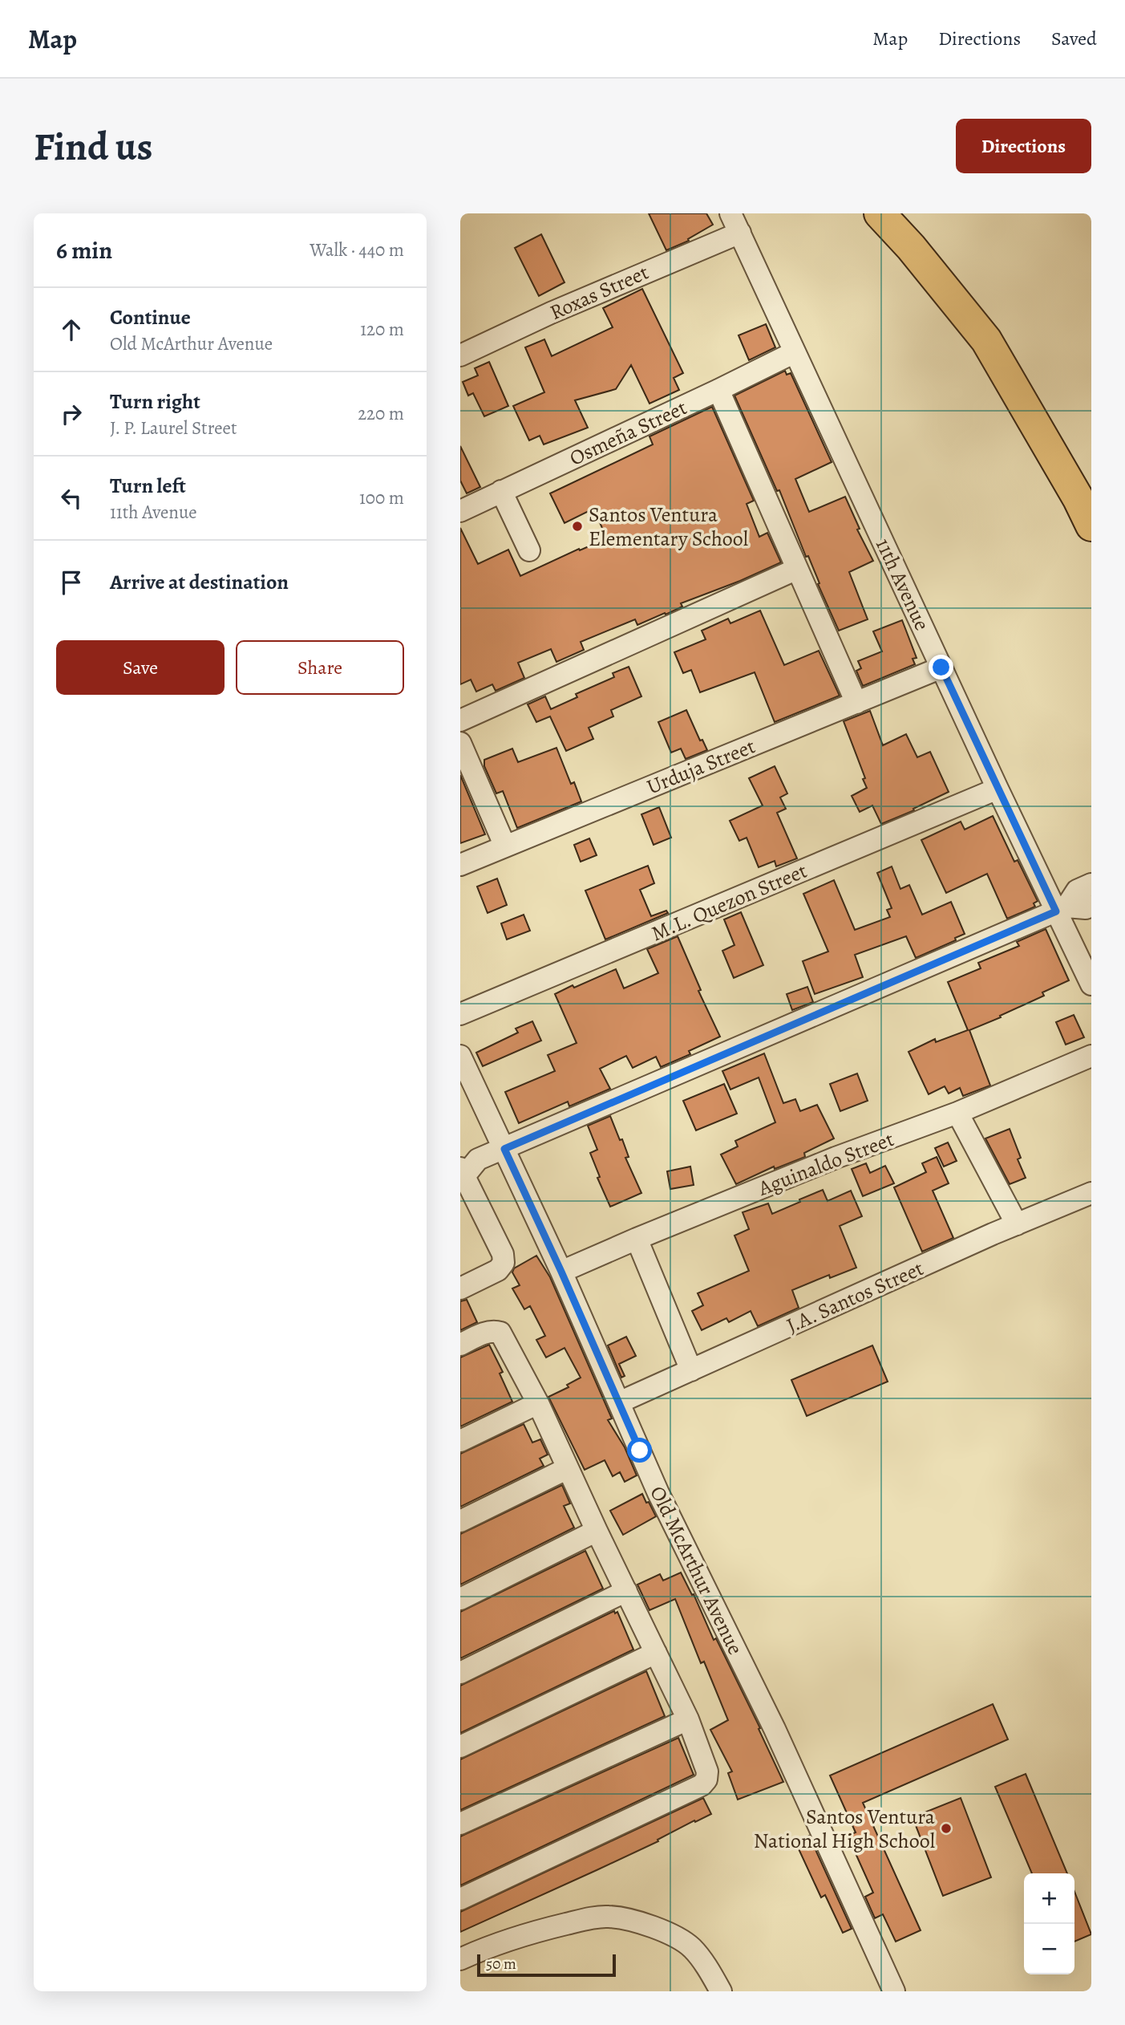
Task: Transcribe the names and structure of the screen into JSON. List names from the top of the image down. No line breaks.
{"streets":{"street":["Roxas Street","Osmeña Street","11th Avenue","Urduja Street","M.L. Quezon Street","Aguinaldo Street","J.A. Santos Street","Old McArthur Avenue"]},"crossings":[["Roxas Street","11th Avenue"],["Osmeña Street","11th Avenue"],["11th Avenue","Urduja Street"],["11th Avenue","M.L. Quezon Street"],["Aguinaldo Street","Old McArthur Avenue"],["J.A. Santos Street","Old McArthur Avenue"]],"places":["Santos Ventura Elementary School","Santos Ventura National High School"],"scale_bar":"50 m","page":{"header":"Map","nav":["Map","Directions","Saved"],"buttons":["Directions",["Save","Share"]],"title":"Find us","heading":["6 min","Walk · 440 m"],"list":[["Continue","Old McArthur Avenue","120 m"],["Turn right","J. P. Laurel Street","220 m"],["Turn left","11th Avenue","100 m"],"Arrive at destination"],"map_buttons":["+","−"],"scale":"50 m"}}
